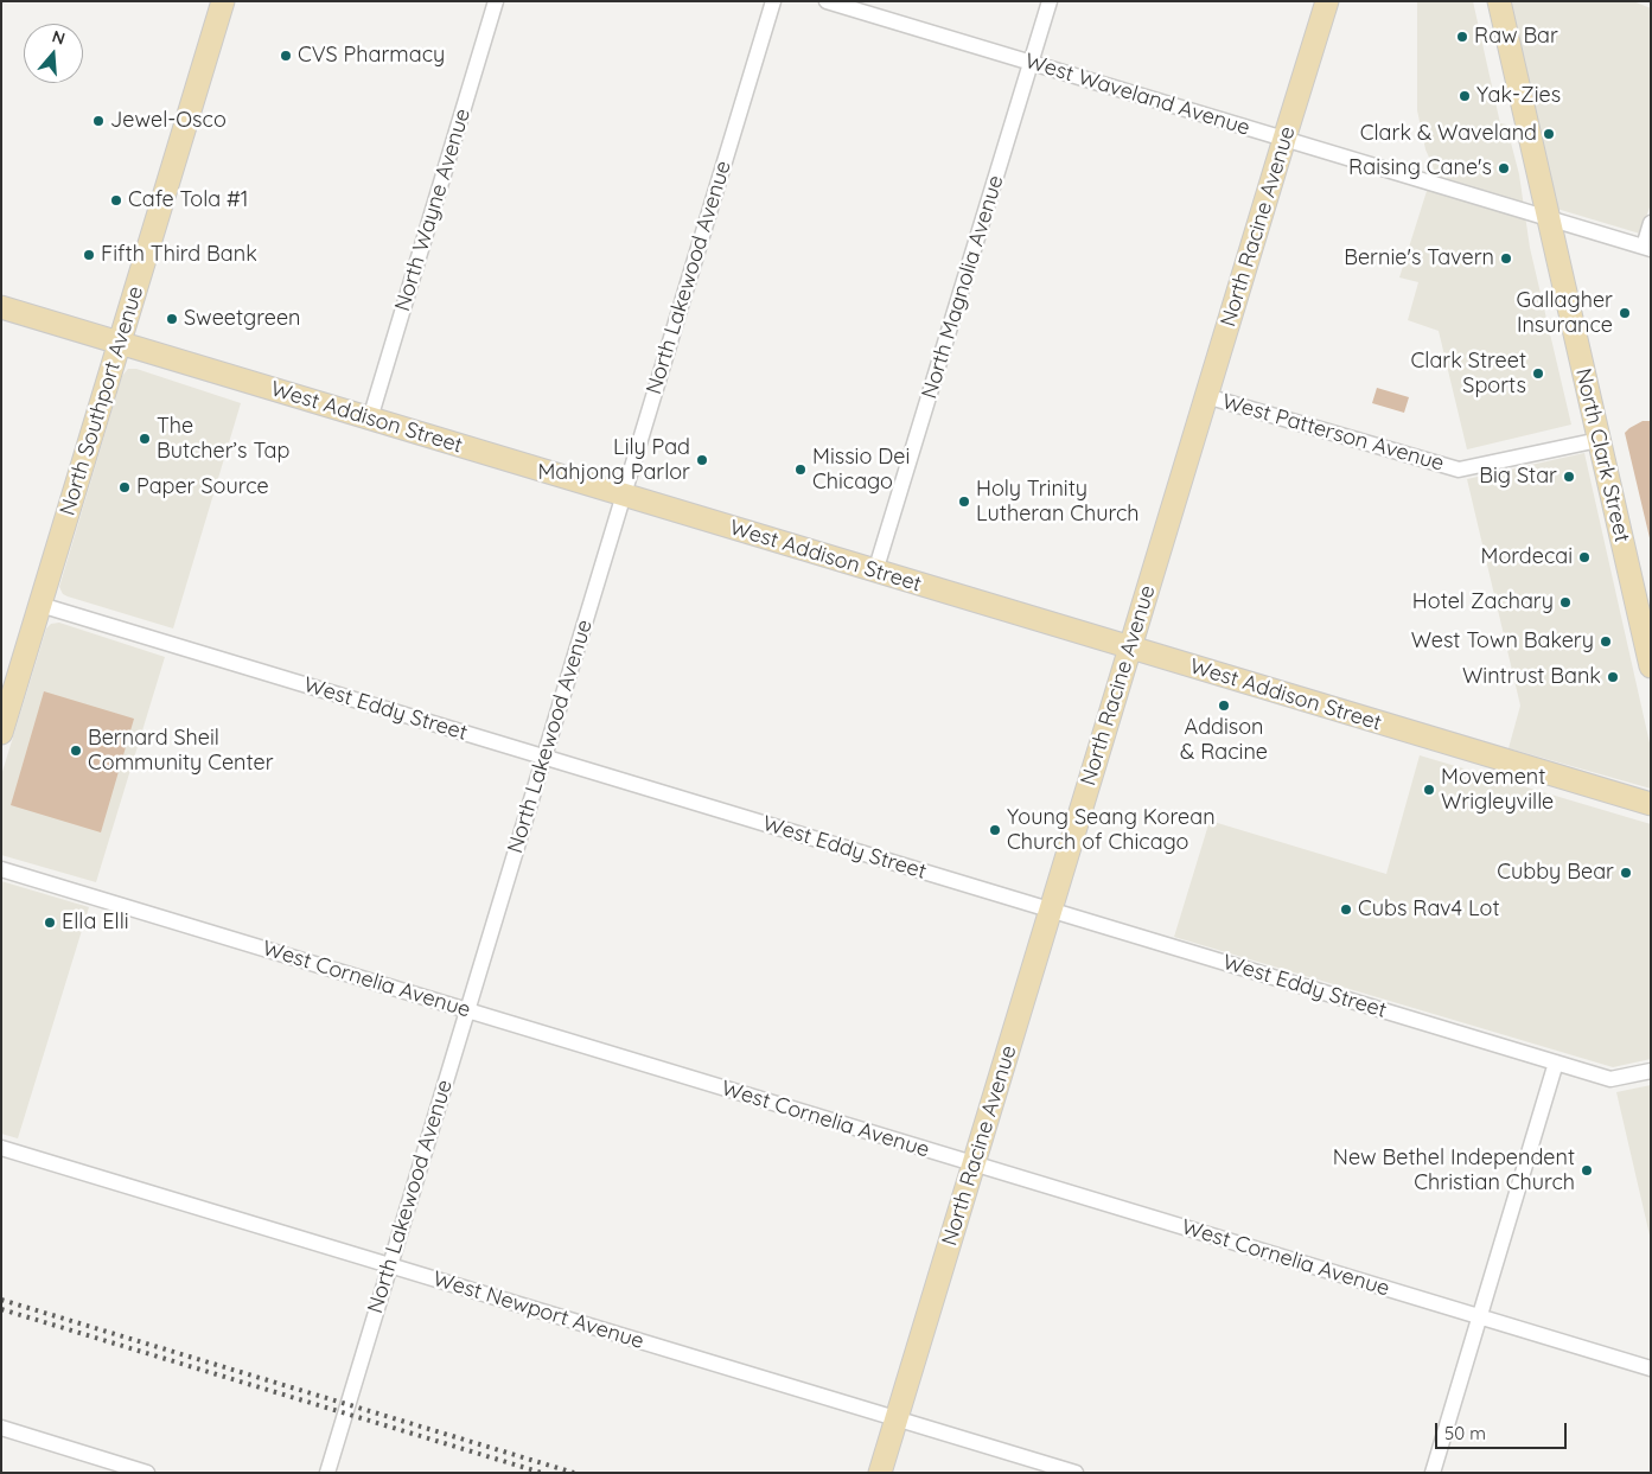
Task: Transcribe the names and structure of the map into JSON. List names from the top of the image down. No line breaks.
{"streets":{"street":["West Waveland Avenue","North Wayne Avenue","North Racine Avenue","North Lakewood Avenue","North Magnolia Avenue","North Southport Avenue","West Addison Street","West Patterson Avenue","North Clark Street","West Eddy Street","West Cornelia Avenue","West Newport Avenue"]},"crossings":[["West Waveland Avenue","North Racine Avenue"],["West Waveland Avenue","North Magnolia Avenue"],["West Waveland Avenue","North Clark Street"],["North Wayne Avenue","West Addison Street"],["North Racine Avenue","West Addison Street"],["North Racine Avenue","West Patterson Avenue"],["North Racine Avenue","West Eddy Street"],["North Racine Avenue","West Cornelia Avenue"],["North Racine Avenue","West Newport Avenue"],["North Lakewood Avenue","West Addison Street"],["North Lakewood Avenue","West Eddy Street"],["North Lakewood Avenue","West Cornelia Avenue"],["North Lakewood Avenue","West Newport Avenue"],["North Magnolia Avenue","West Addison Street"],["North Southport Avenue","West Addison Street"],["North Southport Avenue","West Eddy Street"],["West Patterson Avenue","North Clark Street"]],"places":["Raw Bar","CVS Pharmacy","Yak-Zies","Jewel-Osco","Clark & Waveland","Raising Cane's","Cafe Tola #1","Fifth Third Bank","Bernie's Tavern","Gallagher Insurance","Sweetgreen","Clark Street Sports","The Butcher’s Tap","Lily Pad Mahjong Parlor","Missio Dei Chicago","Big Star","Paper Source","Holy Trinity Lutheran Church","Mordecai","Hotel Zachary","West Town Bakery","Wintrust Bank","Addison & Racine","Bernard Sheil Community Center","Movement Wrigleyville","Young Seang Korean Church of Chicago","Cubby Bear","Cubs Rav4 Lot","Ella Elli","New Bethel Independent Christian Church"],"scale_bar":"50 m","north":"top"}
